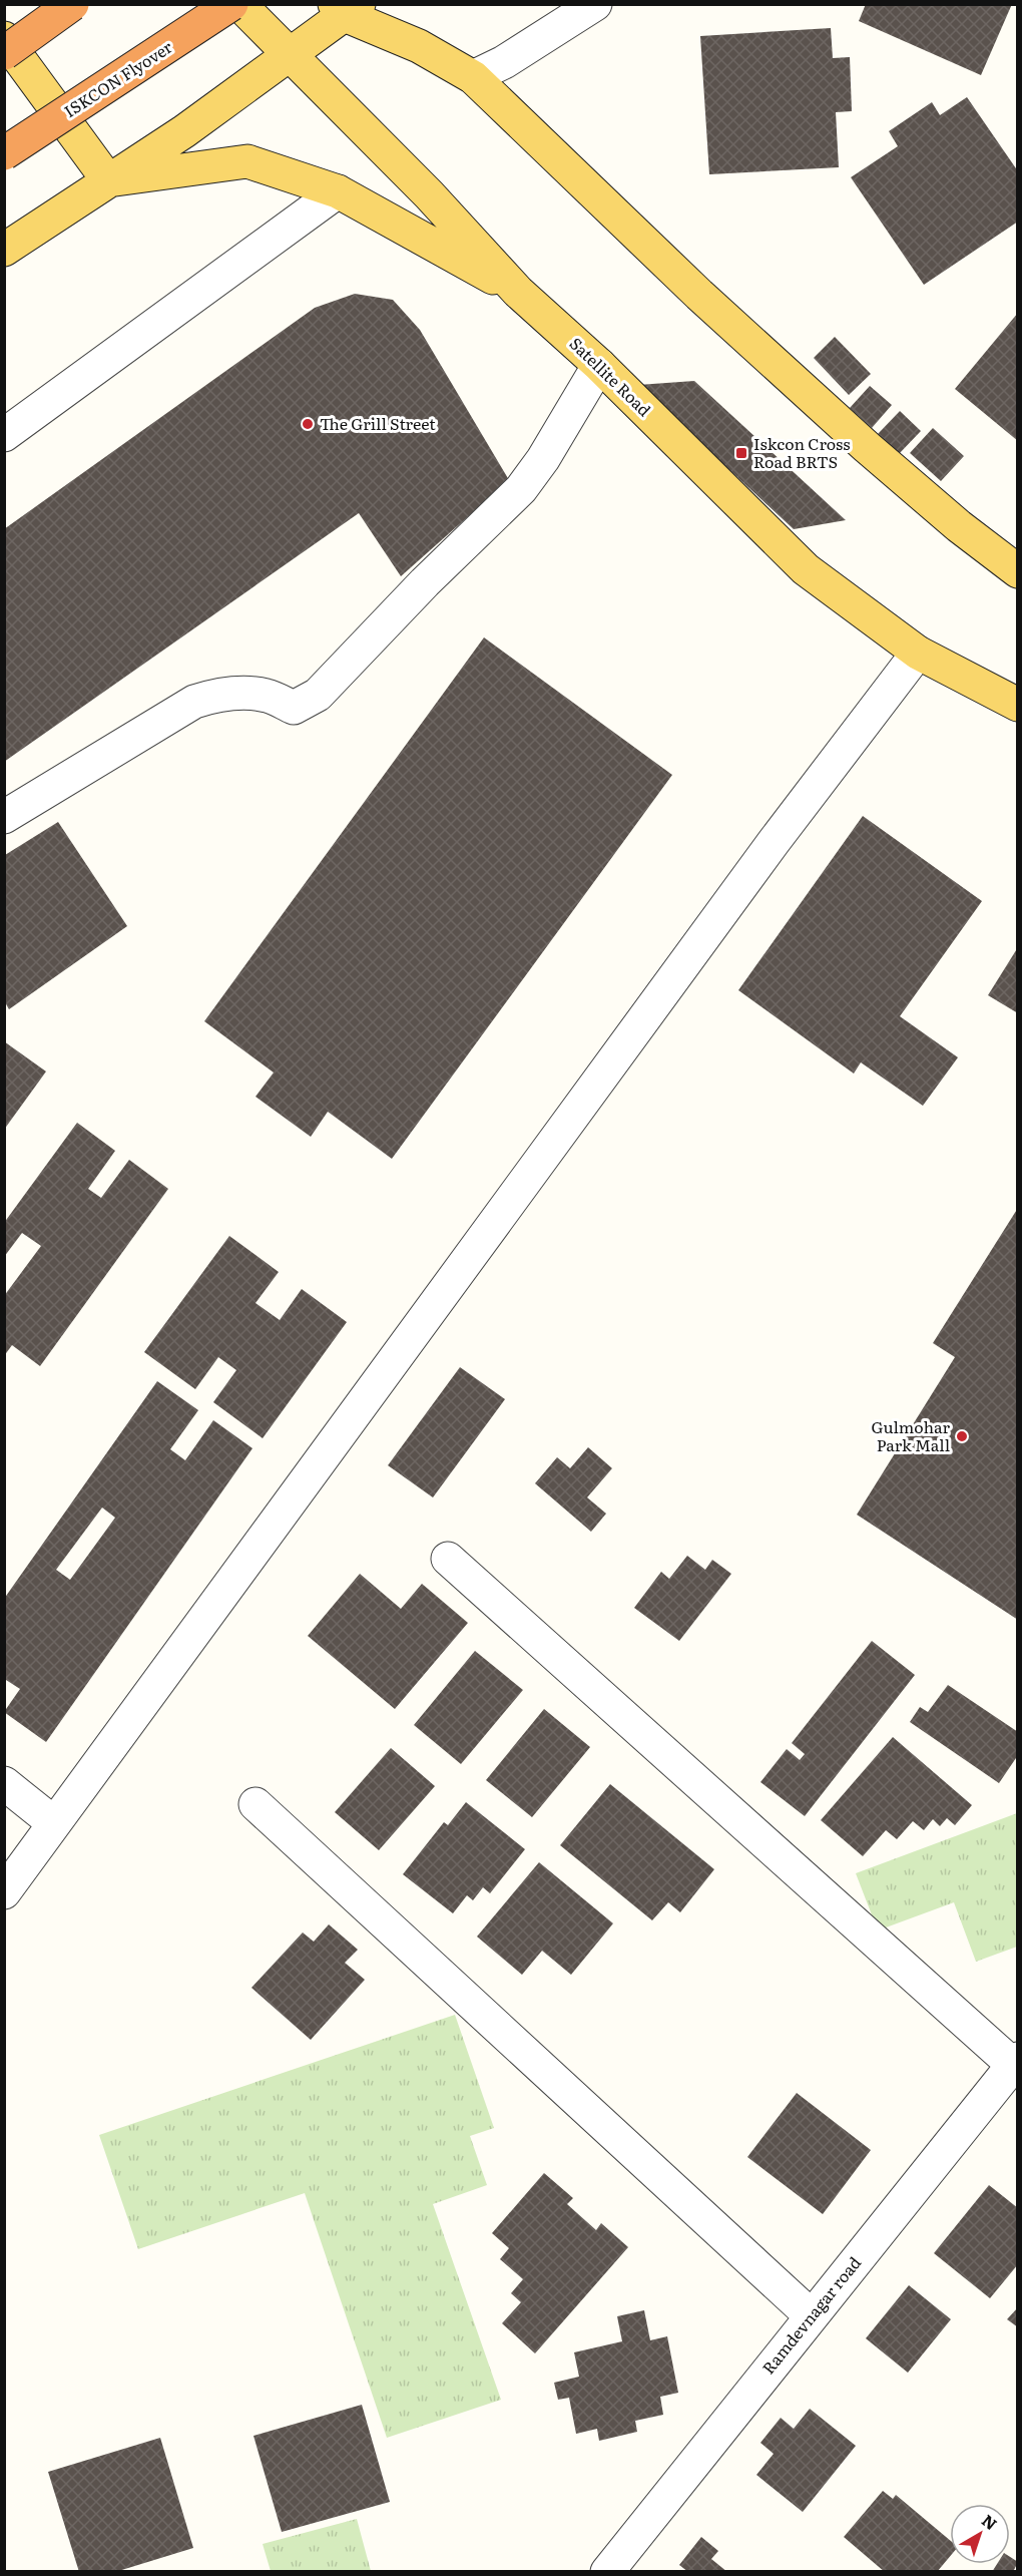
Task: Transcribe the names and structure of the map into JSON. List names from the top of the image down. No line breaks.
{"streets":{"highway":["ISKCON Flyover"],"main road":["Satellite Road"],"street":["Ramdevnagar road"]},"places":{"other":["The Grill Street","Gulmohar Park Mall"],"transit":["Iskcon Cross Road BRTS"]},"north":"top right"}
